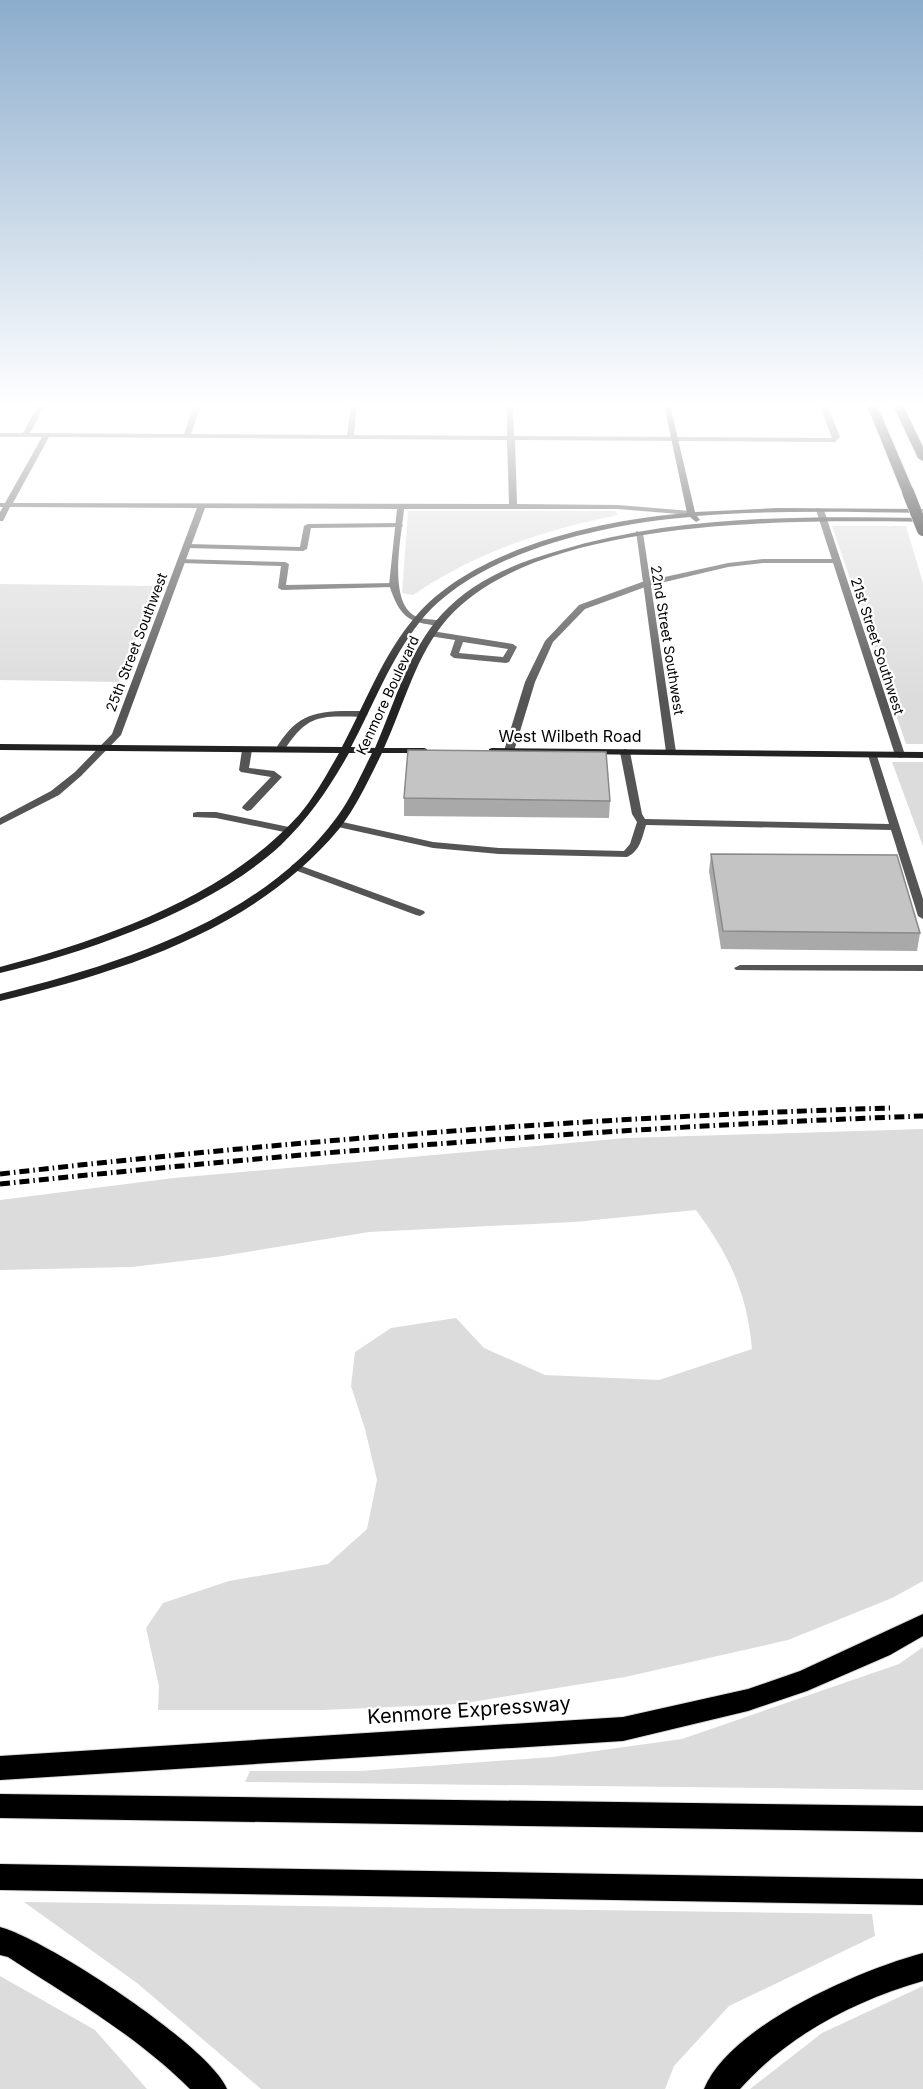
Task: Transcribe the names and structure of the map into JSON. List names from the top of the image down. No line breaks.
{"streets":{"highway":["Kenmore Expressway"],"main road":["Kenmore Boulevard","West Wilbeth Road"],"street":["22nd Street Southwest","25th Street Southwest","21st Street Southwest"]},"crossings":[["22nd Street Southwest","Kenmore Boulevard"],["22nd Street Southwest","West Wilbeth Road"],["21st Street Southwest","Kenmore Boulevard"],["21st Street Southwest","West Wilbeth Road"]]}
